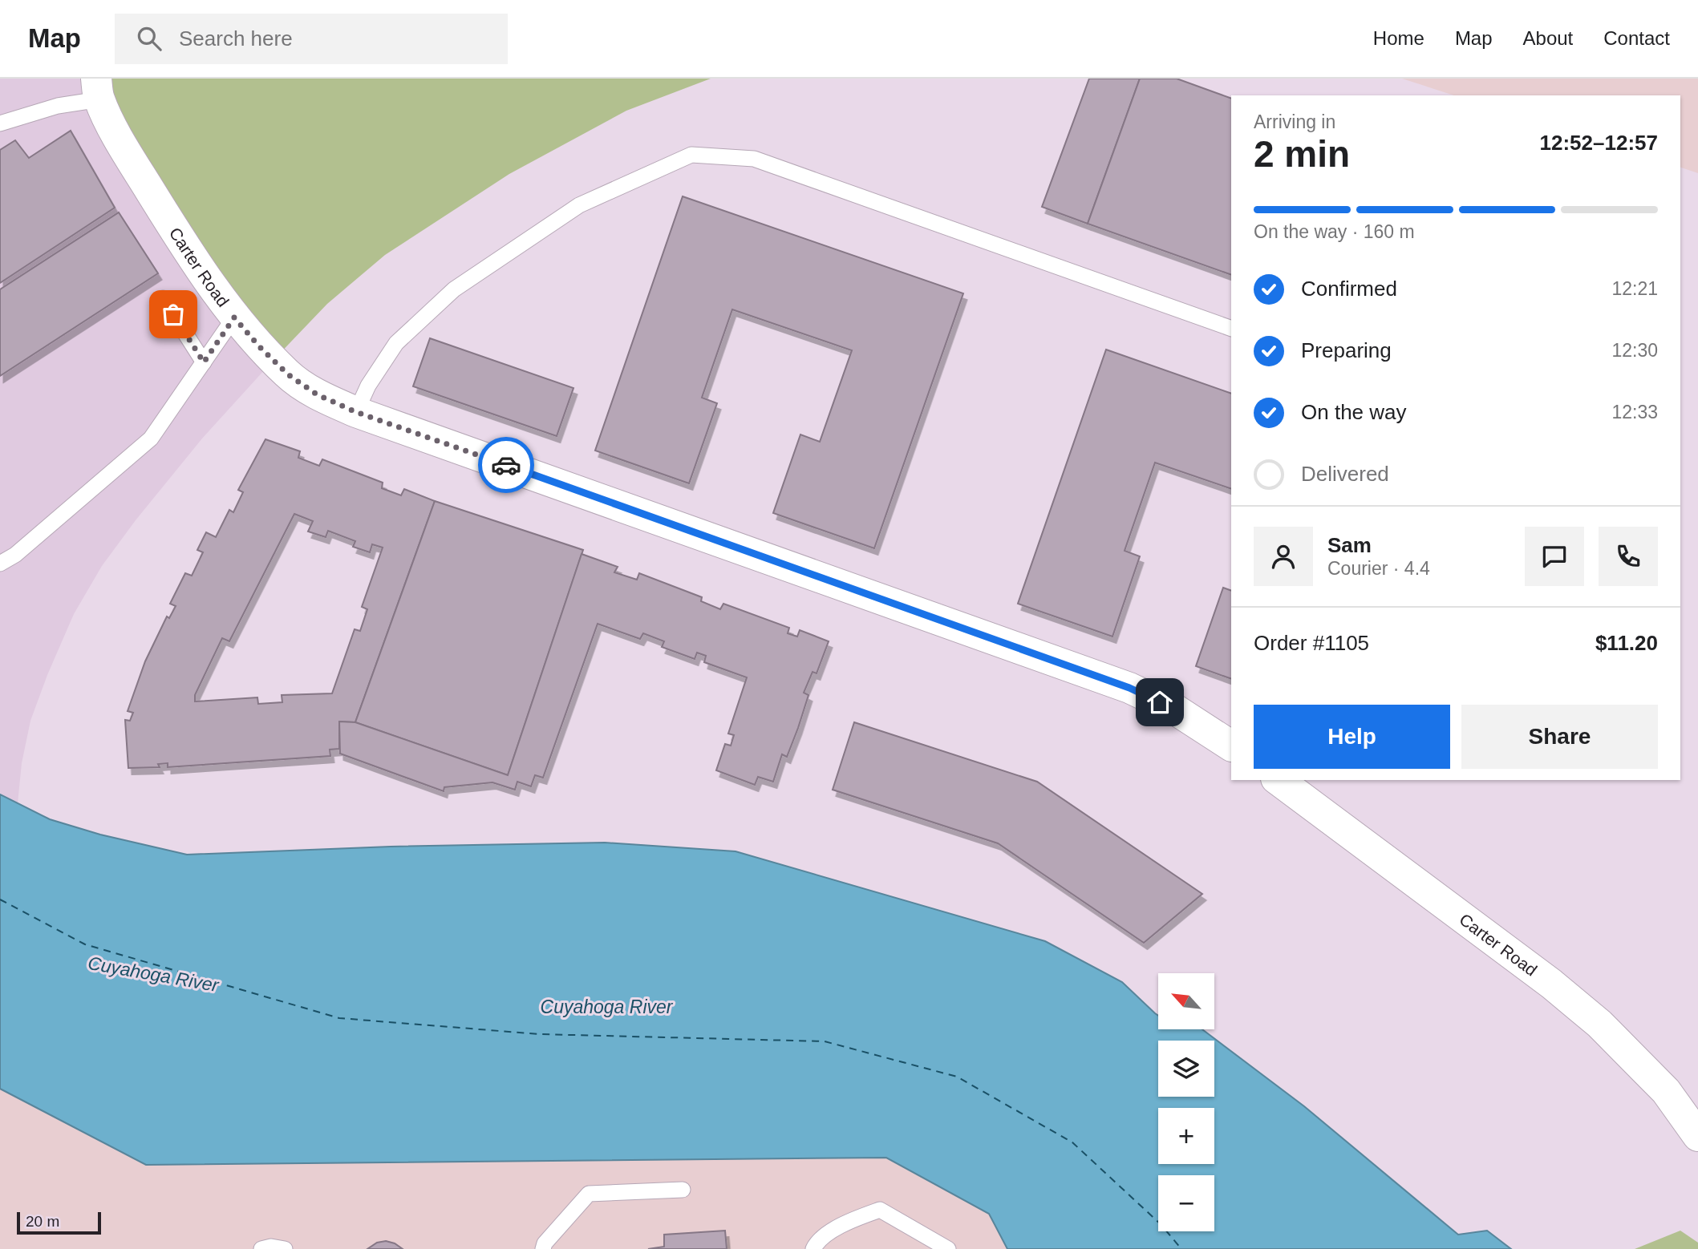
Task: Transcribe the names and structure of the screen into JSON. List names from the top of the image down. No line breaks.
{"streets":{"street":["Carter Road"]},"water":["Cuyahoga River"],"scale_bar":"20 m","north":"top left","page":{"header":"Map","search":"Search here","nav":["Home","Map","About","Contact"],"heading":["2 min","Arriving in","12:52–12:57"],"panel":["Sam","Courier · 4.4","Order #1105","$11.20"],"bar":"On the way · 160 m","list":[["Confirmed","12:21"],["Preparing","12:30"],["On the way","12:33"],"Delivered"],"buttons":["Help","Share"],"map_buttons":["+","−"],"scale":"20 m"}}
